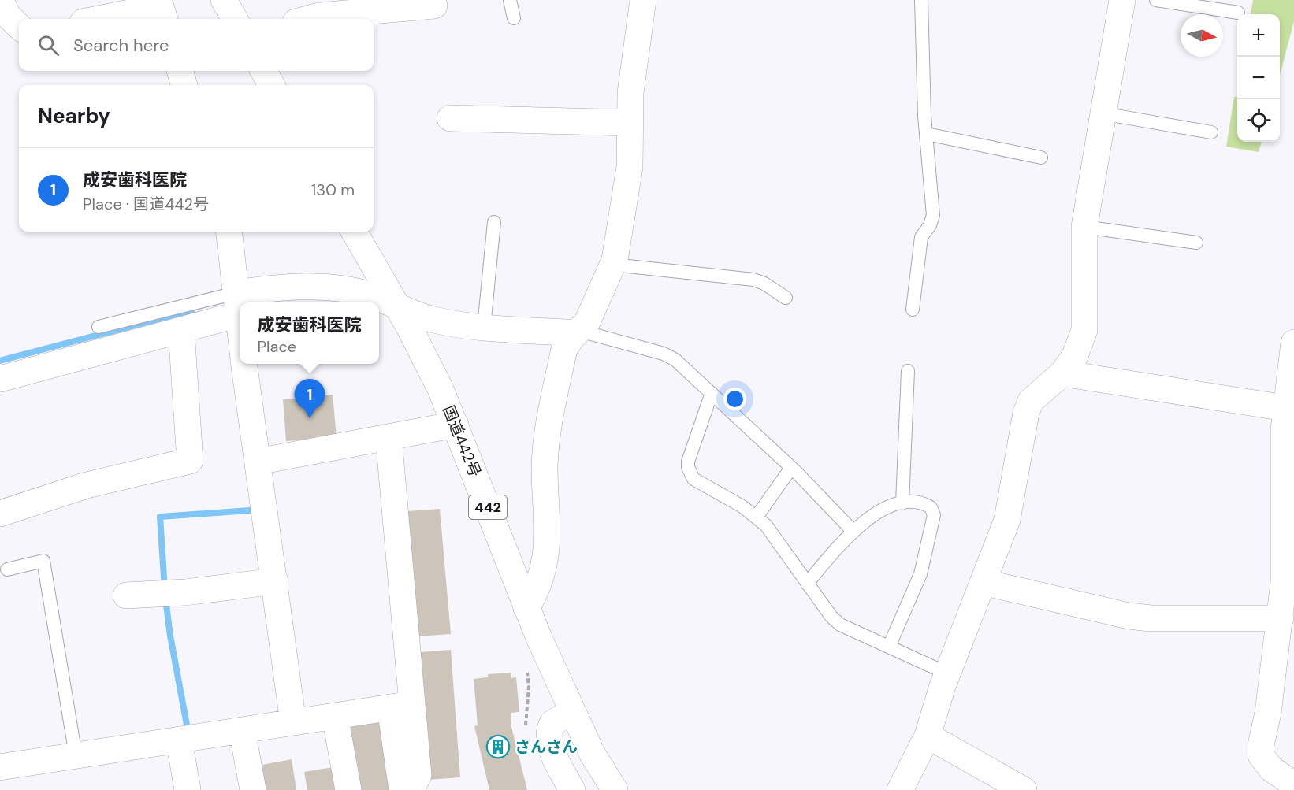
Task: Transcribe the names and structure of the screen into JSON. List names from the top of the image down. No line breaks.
{"streets":{"main road":["国道442号","442"]},"places":{"building":["さんさん"]},"north":"right","page":{"map_buttons":["+","−"],"search":"Search here","heading":"Nearby","list":[{"mark":"1","name":"成安歯科医院","note":"Place · 国道442号","value":"130 m"}],"popup":["成安歯科医院","Place"],"pins":"1"}}
